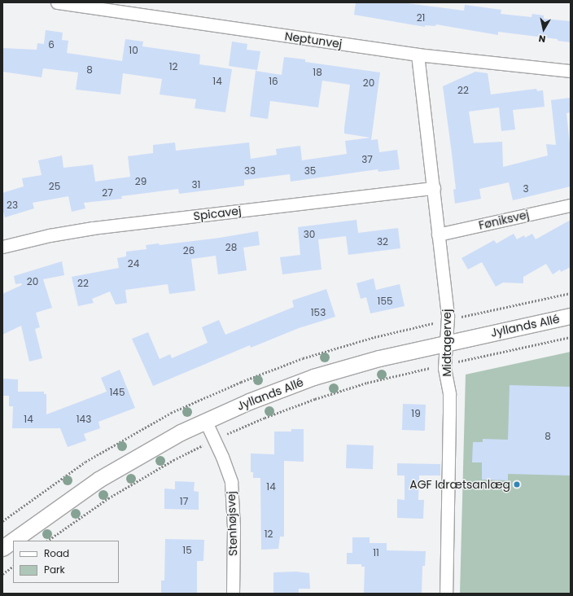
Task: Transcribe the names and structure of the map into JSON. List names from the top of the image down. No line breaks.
{"streets":{"street":["Neptunvej","Spicavej","Føniksvej","Jyllands Allé","Midtagervej","Stenhøjsvej"]},"crossings":[["Neptunvej","Midtagervej"],["Spicavej","Midtagervej"],["Føniksvej","Midtagervej"],["Jyllands Allé","Midtagervej"],["Jyllands Allé","Stenhøjsvej"]],"places":["AGF Idrætsanlæg"],"house_numbers":["21","6","10","12","8","18","14","16","20","22","37","33","35","29","31","25","3","27","23","30","32","28","26","24","20","22","155","153","145","19","14","143","8","14","17","12","15","11"],"legend":["Road","Park"],"north":"bottom"}
